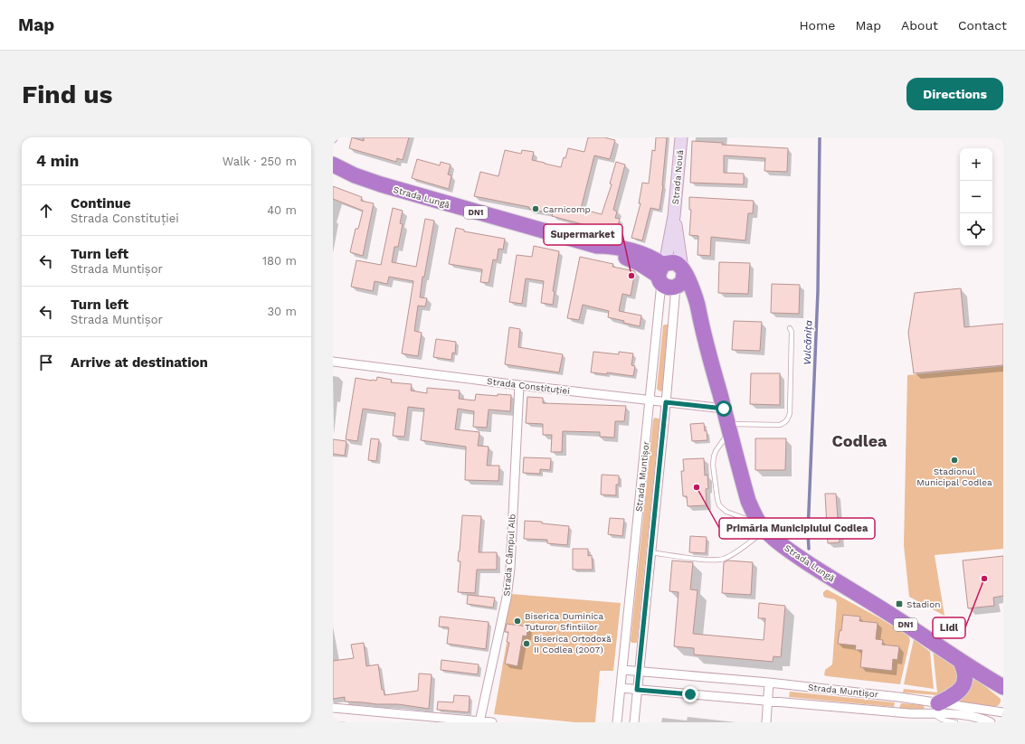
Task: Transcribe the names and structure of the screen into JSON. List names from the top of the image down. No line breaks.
{"streets":{"highway":["Strada Lungă","DN1"],"main road":["Strada Nouă"],"street":["Strada Constituției","Strada Muntișor","Strada Câmpul Alb"]},"crossings":[["Strada Nouă","Strada Lungă"],["Strada Nouă","Strada Muntișor"],["Strada Lungă","DN1"],["Strada Lungă","Strada Constituției"],["Strada Lungă","Strada Muntișor"],["Strada Constituției","Strada Muntișor"],["Strada Constituției","Strada Câmpul Alb"]],"districts":["Codlea"],"water":["Vulcănița"],"places":{"other":["Carnicomp","Supermarket","Stadionul Municipal Codlea","Primăria Municipiului Codlea","Lidl","Biserica Duminica Tuturor Sfintiilor","Biserica Ortodoxă II Codlea (2007)"],"transit":["Stadion"]},"page":{"header":"Map","nav":["Home","Map","About","Contact"],"buttons":"Directions","title":"Find us","heading":["4 min","Walk · 250 m"],"map_buttons":["+","−"],"list":[["Continue","Strada Constituției","40 m"],["Turn left","Strada Muntișor","180 m"],["Turn left","Strada Muntișor","30 m"],"Arrive at destination"]}}
